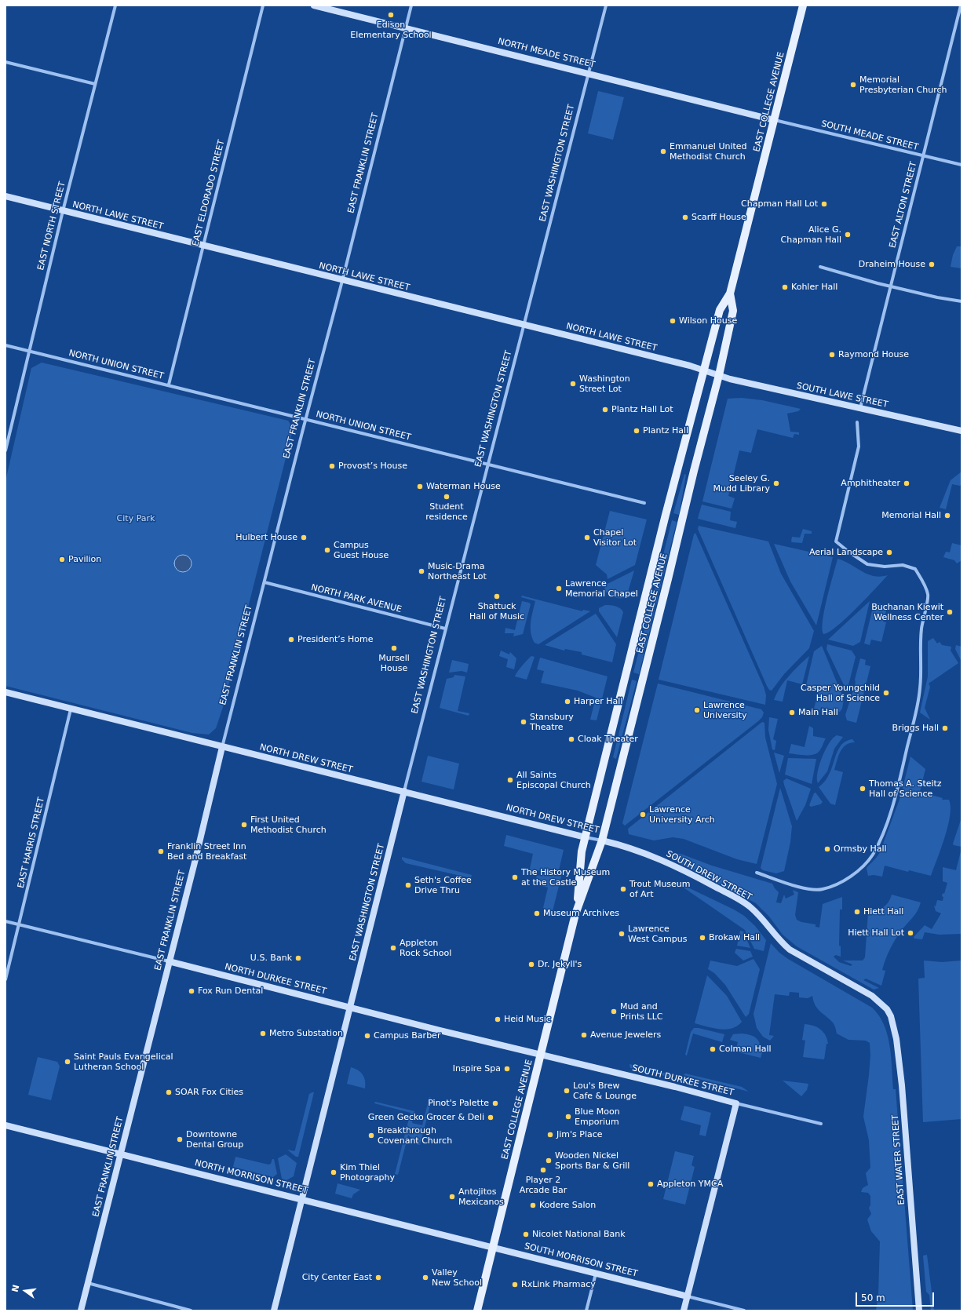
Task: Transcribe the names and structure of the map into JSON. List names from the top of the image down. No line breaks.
{"streets":{"main road":["EAST COLLEGE AVENUE"],"street":["NORTH MEADE STREET","SOUTH MEADE STREET","EAST FRANKLIN STREET","EAST WASHINGTON STREET","EAST ELDORADO STREET","EAST ALTON STREET","NORTH LAWE STREET","EAST NORTH STREET","NORTH UNION STREET","SOUTH LAWE STREET","NORTH PARK AVENUE","NORTH DREW STREET","EAST HARRIS STREET","SOUTH DREW STREET","NORTH DURKEE STREET","SOUTH DURKEE STREET","EAST WATER STREET","NORTH MORRISON STREET","SOUTH MORRISON STREET"]},"crossings":[["NORTH MEADE STREET","EAST COLLEGE AVENUE"],["NORTH MEADE STREET","SOUTH MEADE STREET"],["NORTH MEADE STREET","EAST FRANKLIN STREET"],["NORTH MEADE STREET","EAST WASHINGTON STREET"],["EAST COLLEGE AVENUE","SOUTH MEADE STREET"],["EAST COLLEGE AVENUE","NORTH LAWE STREET"],["EAST COLLEGE AVENUE","SOUTH LAWE STREET"],["EAST COLLEGE AVENUE","NORTH DREW STREET"],["EAST COLLEGE AVENUE","SOUTH DREW STREET"],["EAST COLLEGE AVENUE","NORTH DURKEE STREET"],["EAST COLLEGE AVENUE","SOUTH DURKEE STREET"],["EAST COLLEGE AVENUE","NORTH MORRISON STREET"],["EAST COLLEGE AVENUE","SOUTH MORRISON STREET"],["SOUTH MEADE STREET","EAST ALTON STREET"],["EAST FRANKLIN STREET","NORTH LAWE STREET"],["EAST FRANKLIN STREET","NORTH UNION STREET"],["EAST FRANKLIN STREET","NORTH PARK AVENUE"],["EAST FRANKLIN STREET","NORTH DREW STREET"],["EAST FRANKLIN STREET","NORTH DURKEE STREET"],["EAST FRANKLIN STREET","NORTH MORRISON STREET"],["EAST WASHINGTON STREET","NORTH LAWE STREET"],["EAST WASHINGTON STREET","NORTH UNION STREET"],["EAST WASHINGTON STREET","NORTH PARK AVENUE"],["EAST WASHINGTON STREET","NORTH DREW STREET"],["EAST WASHINGTON STREET","NORTH DURKEE STREET"],["EAST WASHINGTON STREET","NORTH MORRISON STREET"],["EAST ELDORADO STREET","NORTH LAWE STREET"],["EAST ELDORADO STREET","NORTH UNION STREET"],["EAST ALTON STREET","SOUTH LAWE STREET"],["NORTH LAWE STREET","EAST NORTH STREET"],["NORTH LAWE STREET","SOUTH LAWE STREET"],["EAST NORTH STREET","NORTH UNION STREET"],["NORTH DREW STREET","EAST HARRIS STREET"],["NORTH DREW STREET","SOUTH DREW STREET"],["EAST HARRIS STREET","NORTH DURKEE STREET"],["SOUTH DREW STREET","EAST WATER STREET"],["NORTH DURKEE STREET","SOUTH DURKEE STREET"],["NORTH MORRISON STREET","SOUTH MORRISON STREET"]],"parks":["City Park"],"places":["Edison Elementary School","Memorial Presbyterian Church","Emmanuel United Methodist Church","Chapman Hall Lot","Scarff House","Alice G. Chapman Hall","Draheim House","Kohler Hall","Wilson House","Raymond House","Washington Street Lot","Plantz Hall Lot","Plantz Hall","Provost’s House","Seeley G. Mudd Library","Amphitheater","Waterman House","Student residence","Memorial Hall","Hulbert House","Chapel Visitor Lot","Campus Guest House","Aerial Landscape","Pavilion","Music-Drama Northeast Lot","Lawrence Memorial Chapel","Shattuck Hall of Music","Buchanan Kiewit Wellness Center","President’s Home","Mursell House","Casper Youngchild Hall of Science","Harper Hall","Lawrence University","Main Hall","Stansbury Theatre","Briggs Hall","Cloak Theater","All Saints Episcopal Church","Thomas A. Steitz Hall of Science","Lawrence University Arch","First United Methodist Church","Ormsby Hall","Franklin Street Inn Bed and Breakfast","The History Museum at the Castle","Seth's Coffee Drive Thru","Trout Museum of Art","Hiett Hall","Museum Archives","Hiett Hall Lot","Lawrence West Campus","Brokaw Hall","Appleton Rock School","U.S. Bank","Dr. Jekyll's","Fox Run Dental","Mud and Prints LLC","Heid Music","Metro Substation","Avenue Jewelers","Campus Barber","Colman Hall","Saint Pauls Evangelical Lutheran School","Inspire Spa","Lou's Brew Cafe & Lounge","SOAR Fox Cities","Pinot's Palette","Blue Moon Emporium","Green Gecko Grocer & Deli","Jim's Place","Breakthrough Covenant Church","Downtowne Dental Group","Wooden Nickel Sports Bar & Grill","Player 2 Arcade Bar","Kim Thiel Photography","Appleton YMCA","Antojitos Mexicanos","Kodere Salon","Nicolet National Bank","City Center East","Valley New School","RxLink Pharmacy"],"scale_bar":"50 m","north":"left"}
